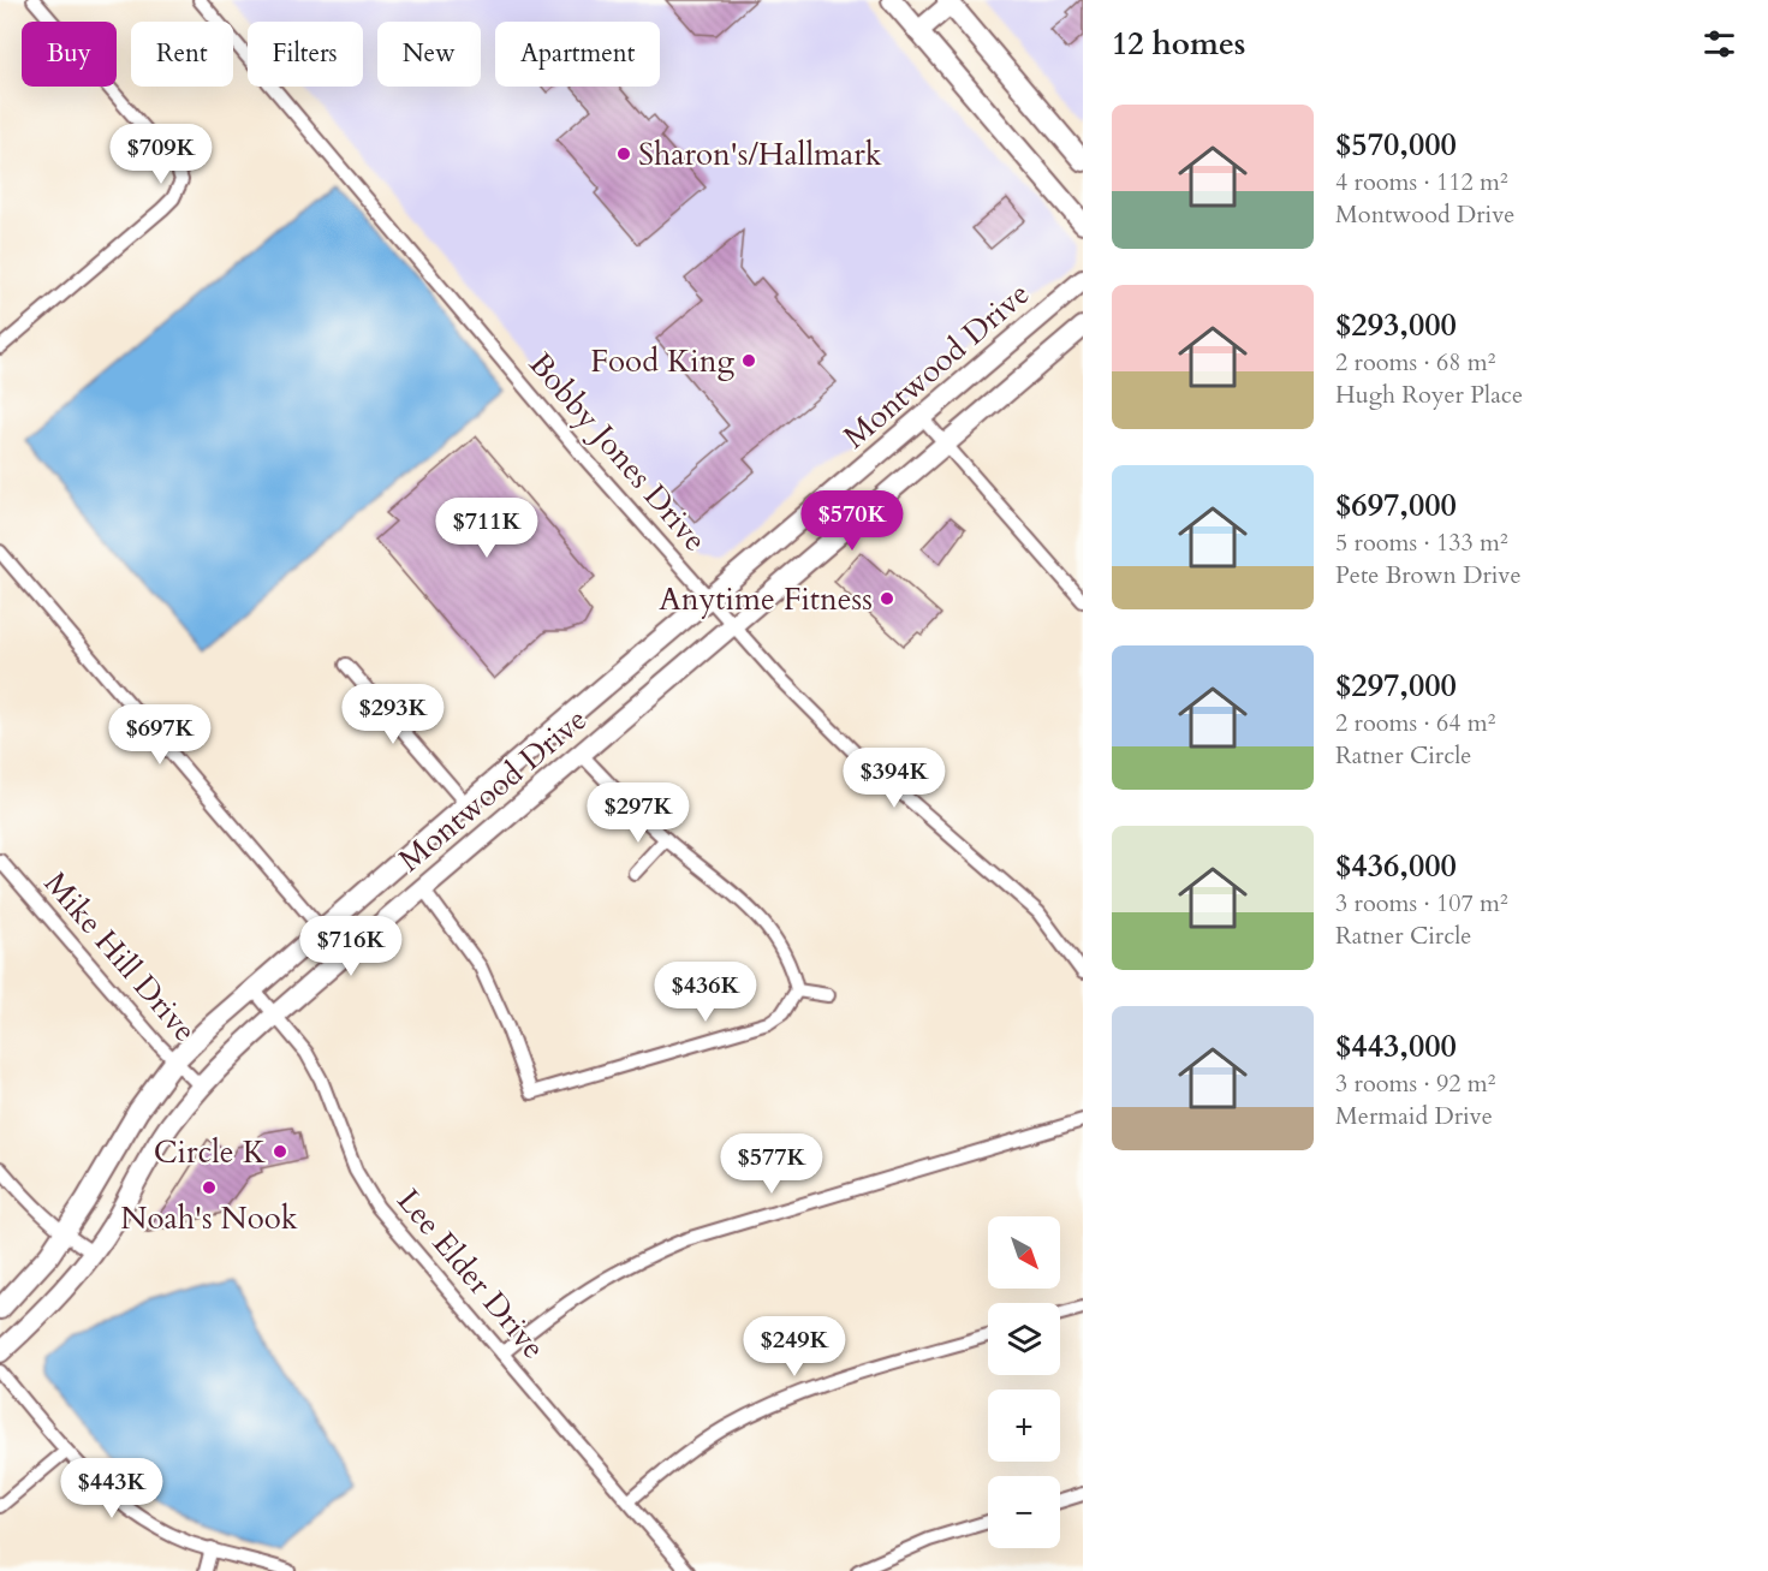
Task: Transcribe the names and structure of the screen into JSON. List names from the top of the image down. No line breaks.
{"streets":{"main road":["Montwood Drive"],"street":["Bobby Jones Drive","Mike Hill Drive","Lee Elder Drive"]},"crossings":[["Montwood Drive","Bobby Jones Drive"],["Montwood Drive","Mike Hill Drive"],["Montwood Drive","Lee Elder Drive"]],"places":["Sharon's/Hallmark","Food King","Anytime Fitness","Circle K","Noah's Nook"],"north":"bottom right","page":{"heading":"12 homes","chip":["Buy","Rent","Filters","New","Apartment"],"list":[{"name":"$570,000","note":"4 rooms · 112 m² · Montwood Drive"},{"name":"$293,000","note":"2 rooms · 68 m² · Hugh Royer Place"},{"name":"$697,000","note":"5 rooms · 133 m² · Pete Brown Drive"},{"name":"$297,000","note":"2 rooms · 64 m² · Ratner Circle"},{"name":"$436,000","note":"3 rooms · 107 m² · Ratner Circle"},{"name":"$443,000","note":"3 rooms · 92 m² · Mermaid Drive"}],"price":["$709K","$570K","$711K","$293K","$697K","$394K","$297K","$716K","$436K","$577K","$249K","$443K"],"map_buttons":["+","−"]}}
